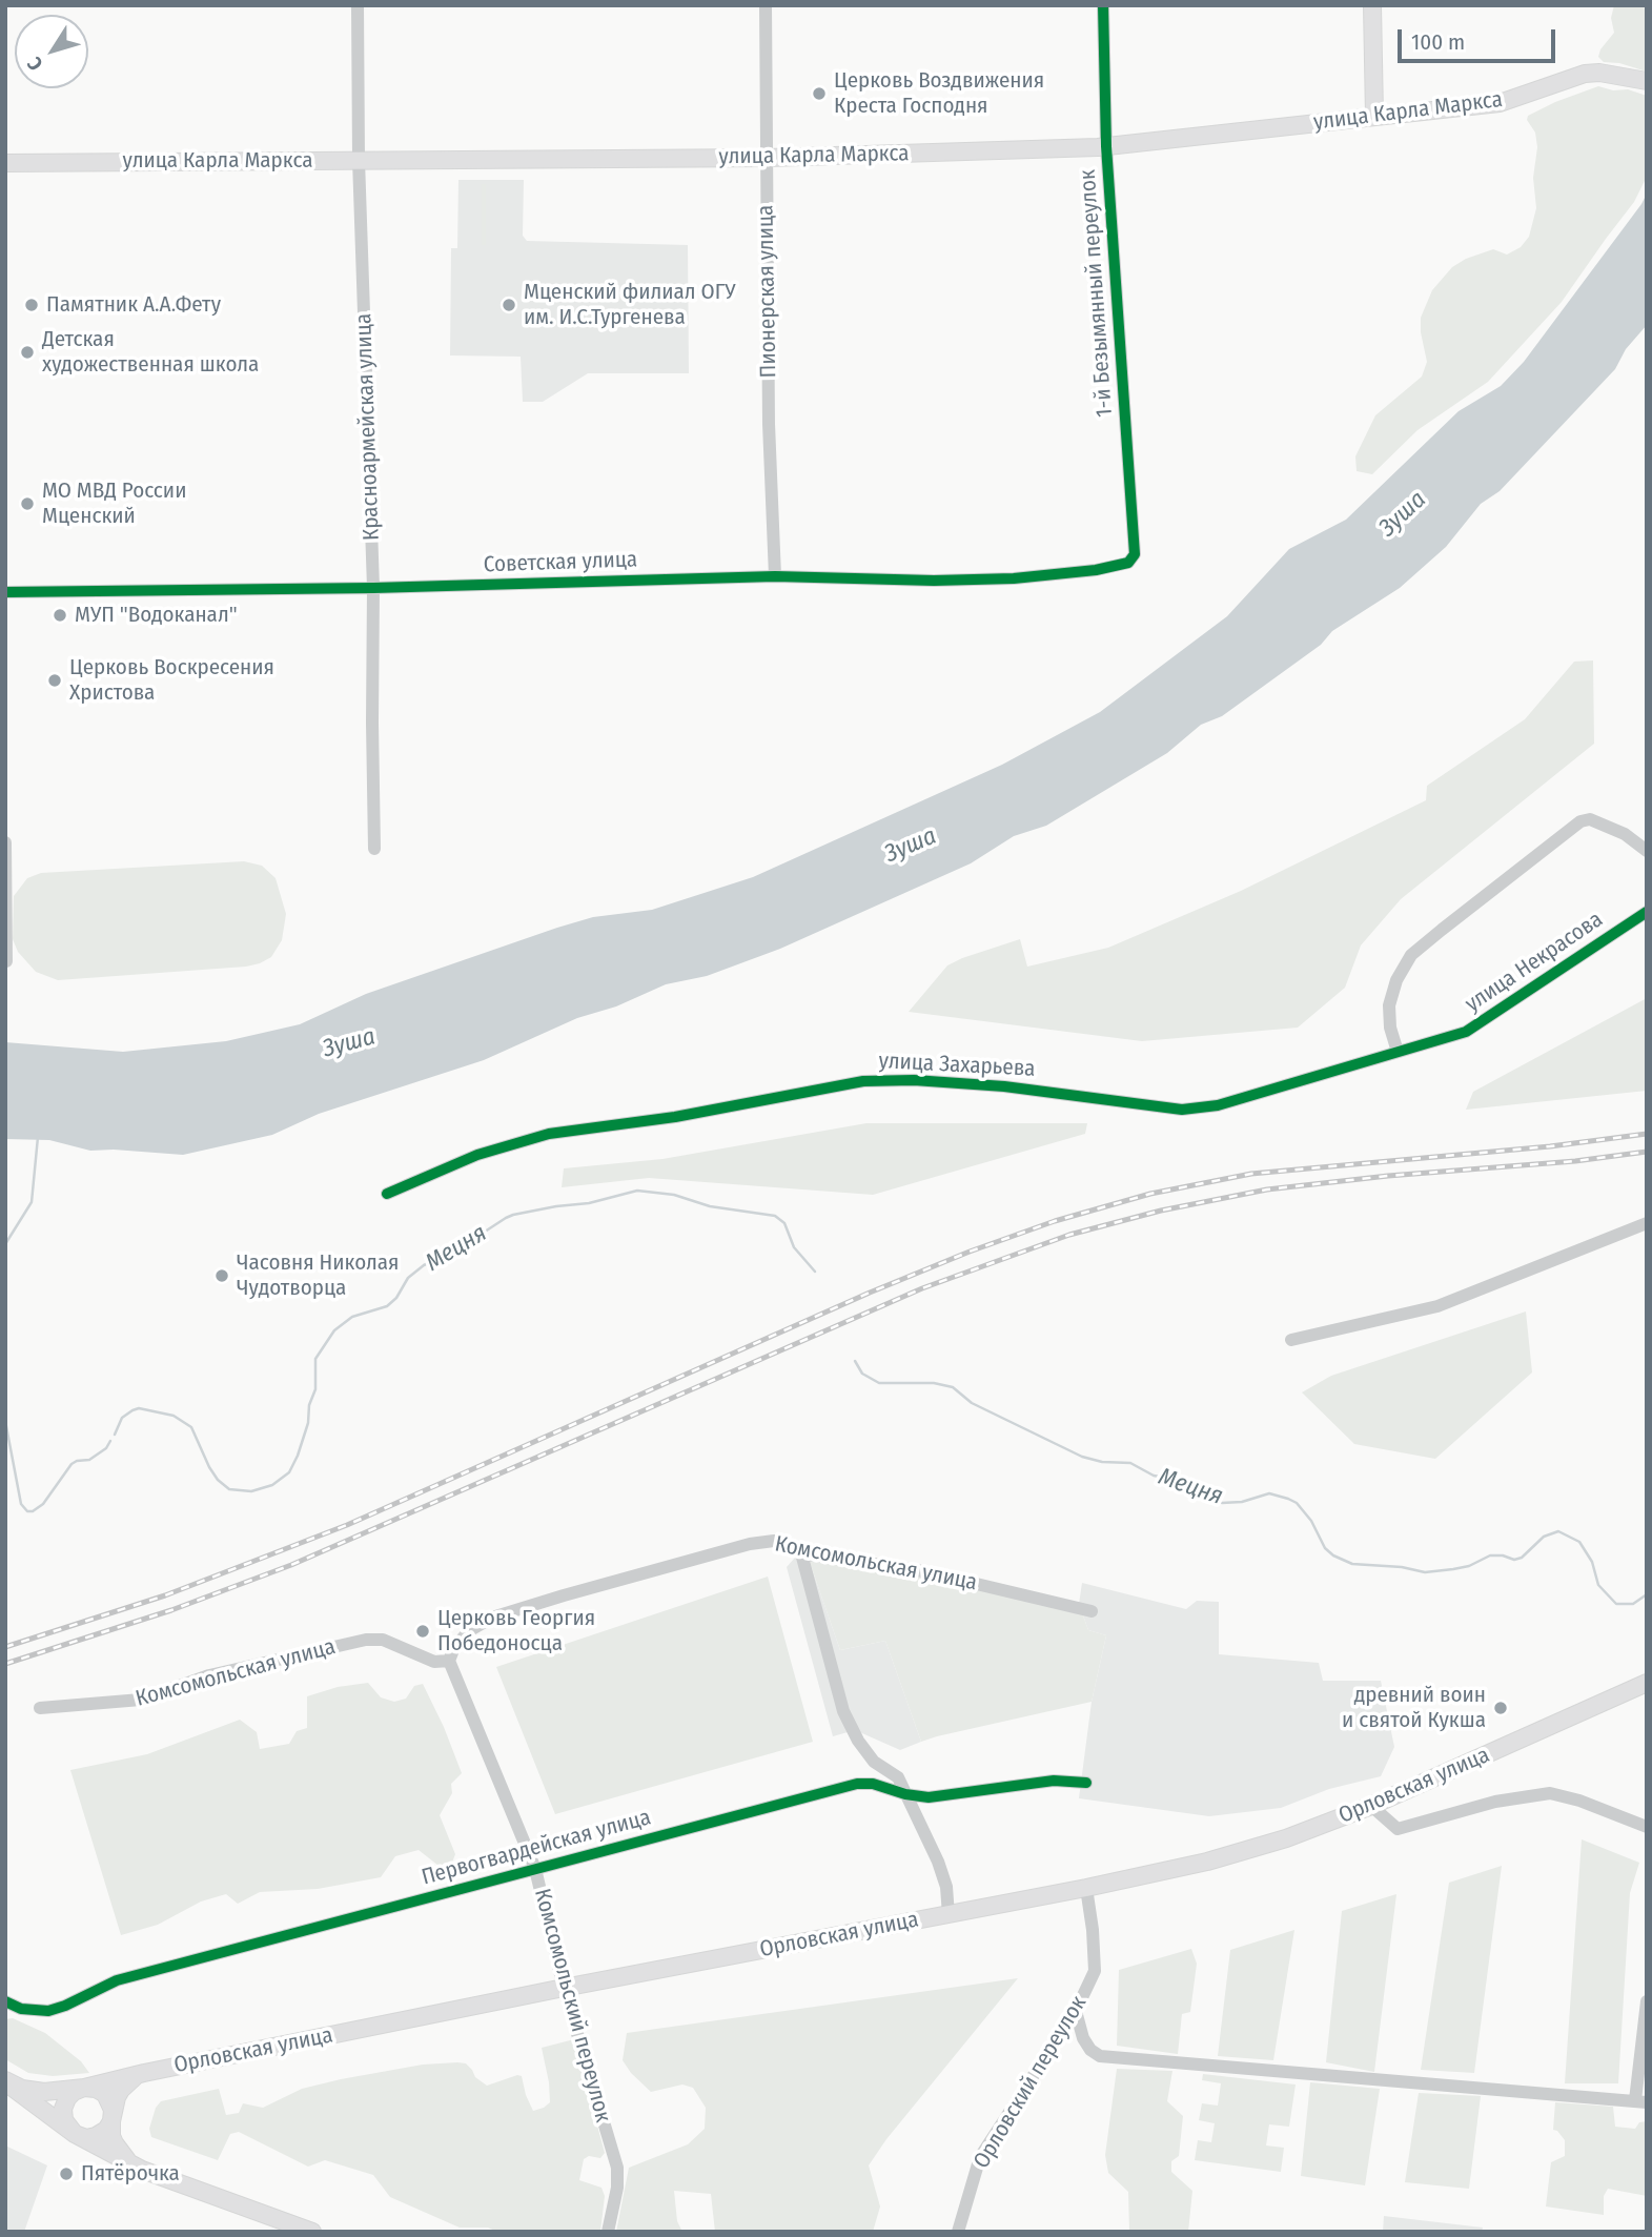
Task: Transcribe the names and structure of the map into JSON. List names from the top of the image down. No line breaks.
{"streets":{"main road":["улица Карла Маркса","Орловская улица"],"street":["Пионерская улица","1-й Безымянный переулок","Красноармейская улица","Советская улица","улица Некрасова","улица Захарьева","Комсомольская улица","Первогвардейская улица","Комсомольский переулок","Орловский переулок"]},"crossings":[["улица Карла Маркса","Пионерская улица"],["улица Карла Маркса","1-й Безымянный переулок"],["улица Карла Маркса","Красноармейская улица"],["Пионерская улица","Советская улица"],["1-й Безымянный переулок","Советская улица"],["Красноармейская улица","Советская улица"],["улица Некрасова","улица Захарьева"],["Комсомольская улица","Комсомольский переулок"],["Орловская улица","Комсомольский переулок"],["Орловская улица","Орловский переулок"],["Первогвардейская улица","Комсомольский переулок"]],"water":["Зуша","Мецня"],"places":["Церковь Воздвижения Креста Господня","Памятник А.А.Фету","Мценский филиал ОГУ им. И.С.Тургенева","Детская художественная школа","МО МВД России Мценский","МУП \"Водоканал\"","Церковь Воскресения Христова","Часовня Николая Чудотворца","Церковь Георгия Победоносца","древний воин и святой Кукша","Пятёрочка"],"scale_bar":"100 m","north":"bottom left"}
